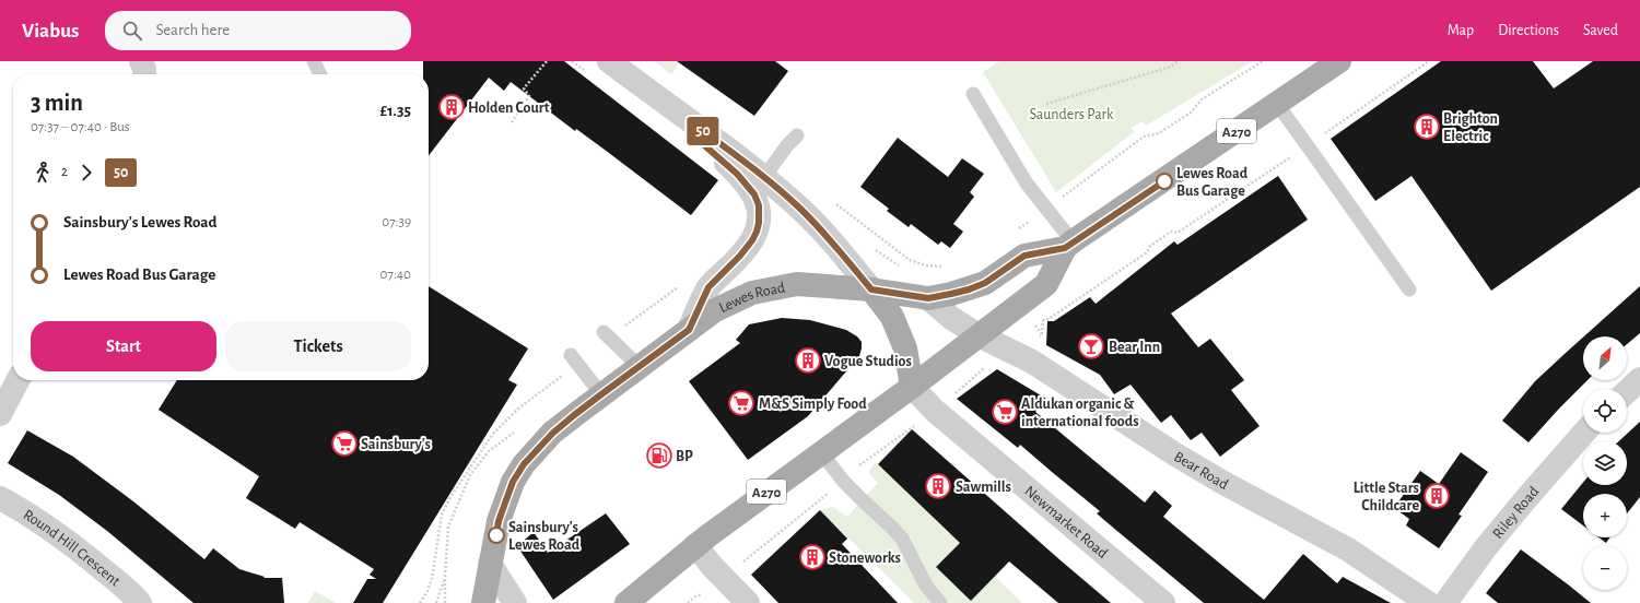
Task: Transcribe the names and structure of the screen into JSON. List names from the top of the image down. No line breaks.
{"streets":{"main road":["A270","Lewes Road"],"street":["Bear Road","Riley Road","Newmarket Road","Round Hill Crescent"]},"crossings":[["Lewes Road","Bear Road"],["Lewes Road","Newmarket Road"]],"parks":["Saunders Park"],"places":{"building":["Holden Court","Brighton Electric","Vogue Studios","Sawmills","Little Stars Childcare","Stoneworks"],"other":["Lewes Road Bus Garage","Sainsbury's Lewes Road"],"bar":["Bear Inn"],"supermarket":["M&S Simply Food","Aldukan organic & international foods","Sainsbury's"],"fuel station":["BP"]},"lines":["bus line 50"],"north":"top right","page":{"header":"Viabus","search":"Search here","nav":["Map","Directions","Saved"],"on_map":"50","heading":["3 min","07:37 – 07:40 · Bus","£1.35"],"legs":["2","50"],"list":[{"name":"Sainsbury's Lewes Road","value":"07:39"},{"name":"Lewes Road Bus Garage","value":"07:40"}],"buttons":["Start","Tickets"],"map_buttons":["+","−"]}}
